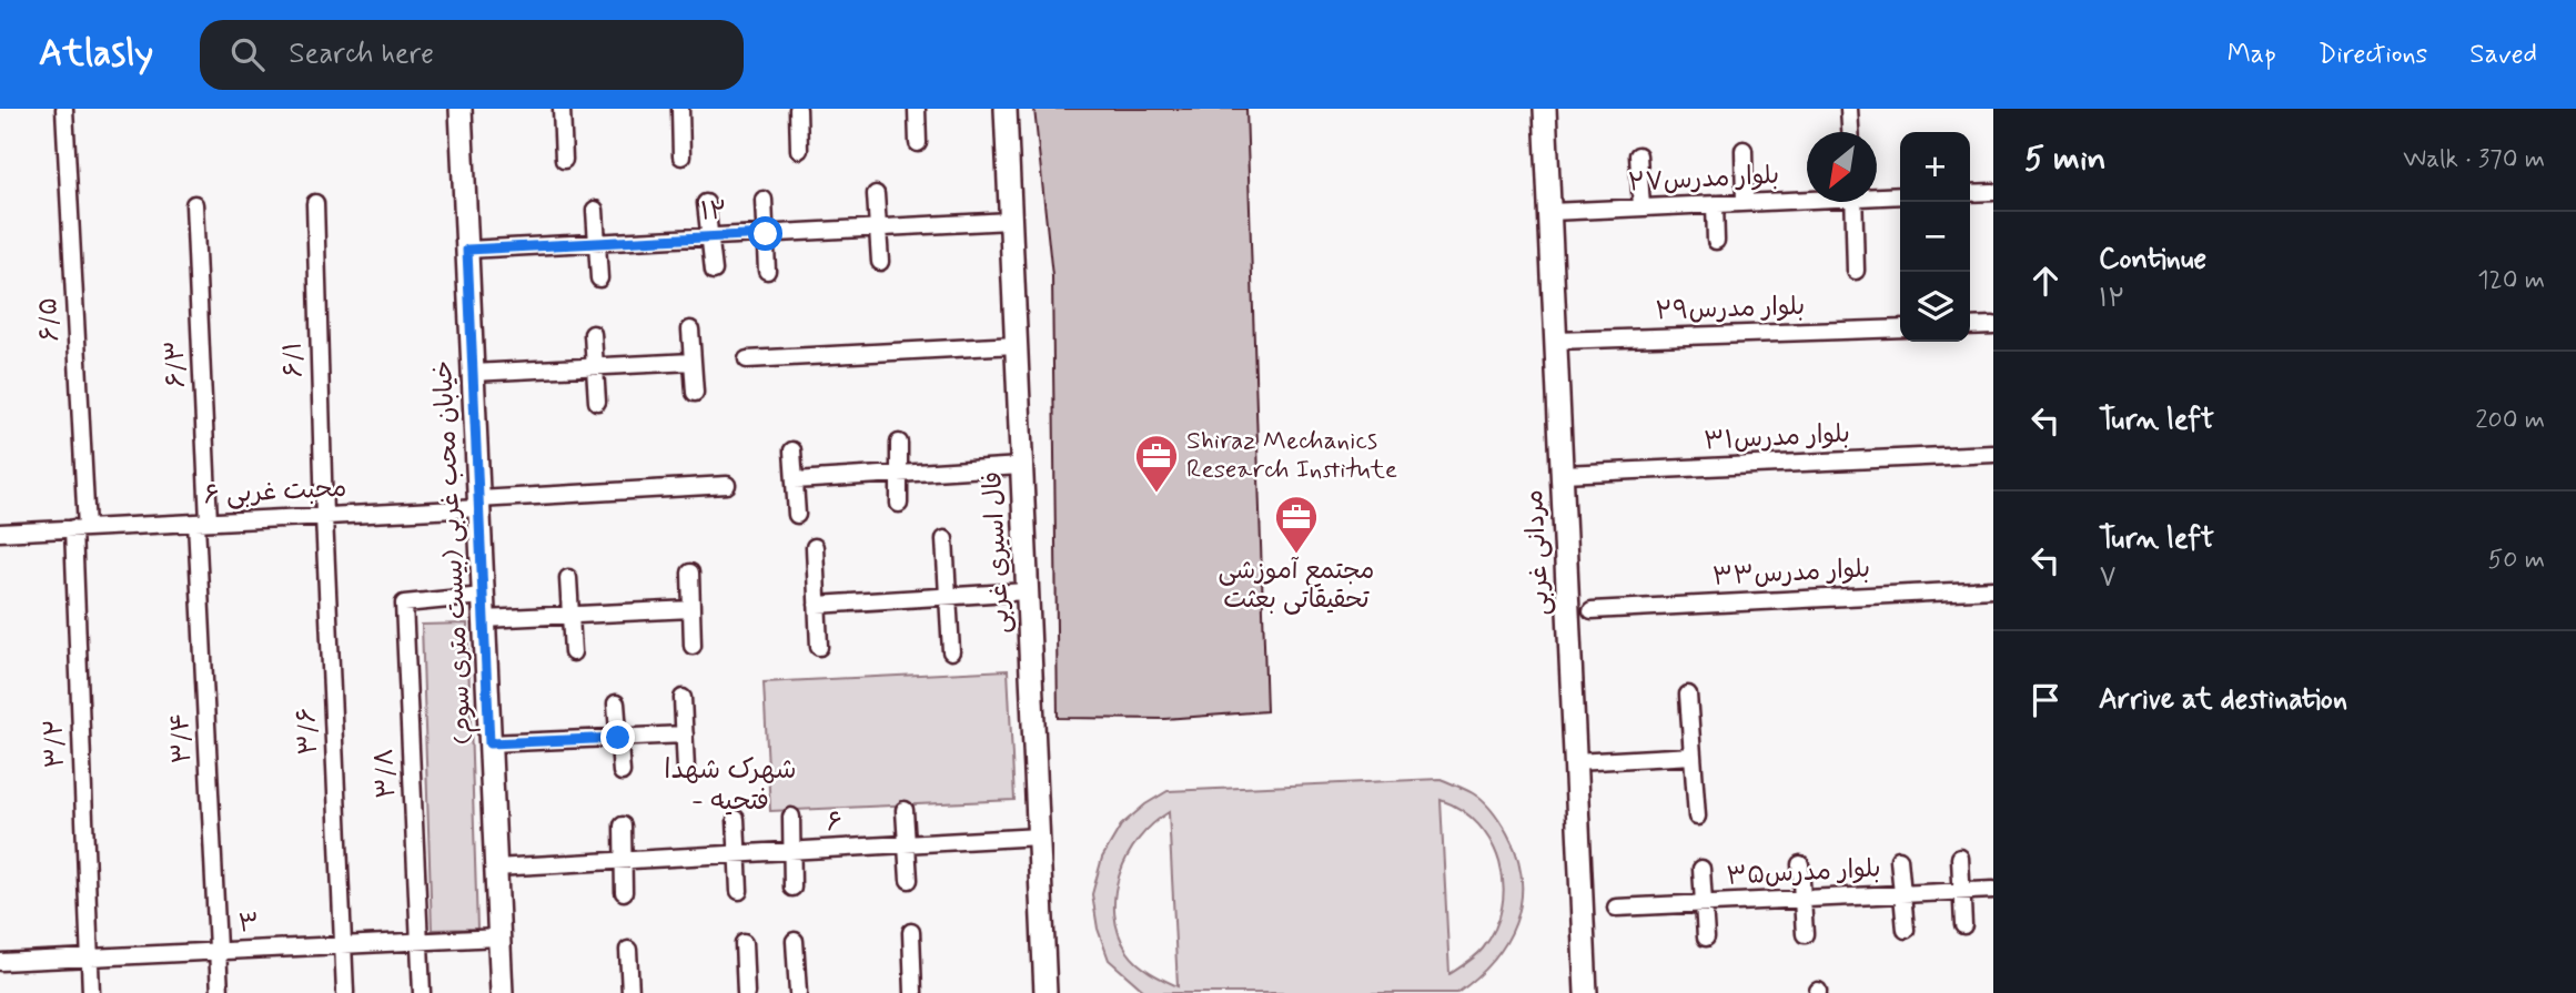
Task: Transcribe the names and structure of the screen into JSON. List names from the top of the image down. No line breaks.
{"streets":{"street":["بلوار مدرس۲۷","۱۲","۲۹بلوار مدرس","۶/۵","۶/۱","۶/۳","بلوار مدرس۳۱","محبت غربی ۶","خیابان محب غربی (بیست متری سوم)","فال اسیری غربی","مردانی غربی","بلوار مدرس۳۳","۳/۶","۳/۴","۳/۲","۳/۸","۶","بلوار مدرس۳۵","۳"]},"crossings":[["بلوار مدرس۲۷","مردانی غربی"],["۱۲","خیابان محب غربی (بیست متری سوم)"],["۱۲","فال اسیری غربی"],["۲۹بلوار مدرس","مردانی غربی"],["۶/۵","محبت غربی ۶"],["۶/۵","۳/۲"],["۶/۱","محبت غربی ۶"],["۶/۱","۳/۶"],["۶/۳","محبت غربی ۶"],["۶/۳","۳/۴"],["بلوار مدرس۳۱","مردانی غربی"],["محبت غربی ۶","خیابان محب غربی (بیست متری سوم)"],["محبت غربی ۶","۳/۶"],["محبت غربی ۶","۳/۴"],["محبت غربی ۶","۳/۲"],["خیابان محب غربی (بیست متری سوم)","۳/۸"],["خیابان محب غربی (بیست متری سوم)","۶"],["خیابان محب غربی (بیست متری سوم)","۳"],["فال اسیری غربی","۶"],["۳/۶","۳"],["۳/۴","۳"],["۳/۲","۳"],["۳/۸","۳"]],"districts":["شهرک شهدا - فتحیه"],"places":{"office":["Shiraz Mechanics Research Institute","مجتمع آموزشی تحقیقاتی بعثت"]},"north":"bottom left","page":{"header":"Atlasly","search":"Search here","nav":["Map","Directions","Saved"],"heading":["5 min","Walk · 370 m"],"map_buttons":["+","−"],"list":[["Continue","۱۲","120 m"],["Turn left","200 m"],["Turn left","۷","50 m"],"Arrive at destination"]}}
